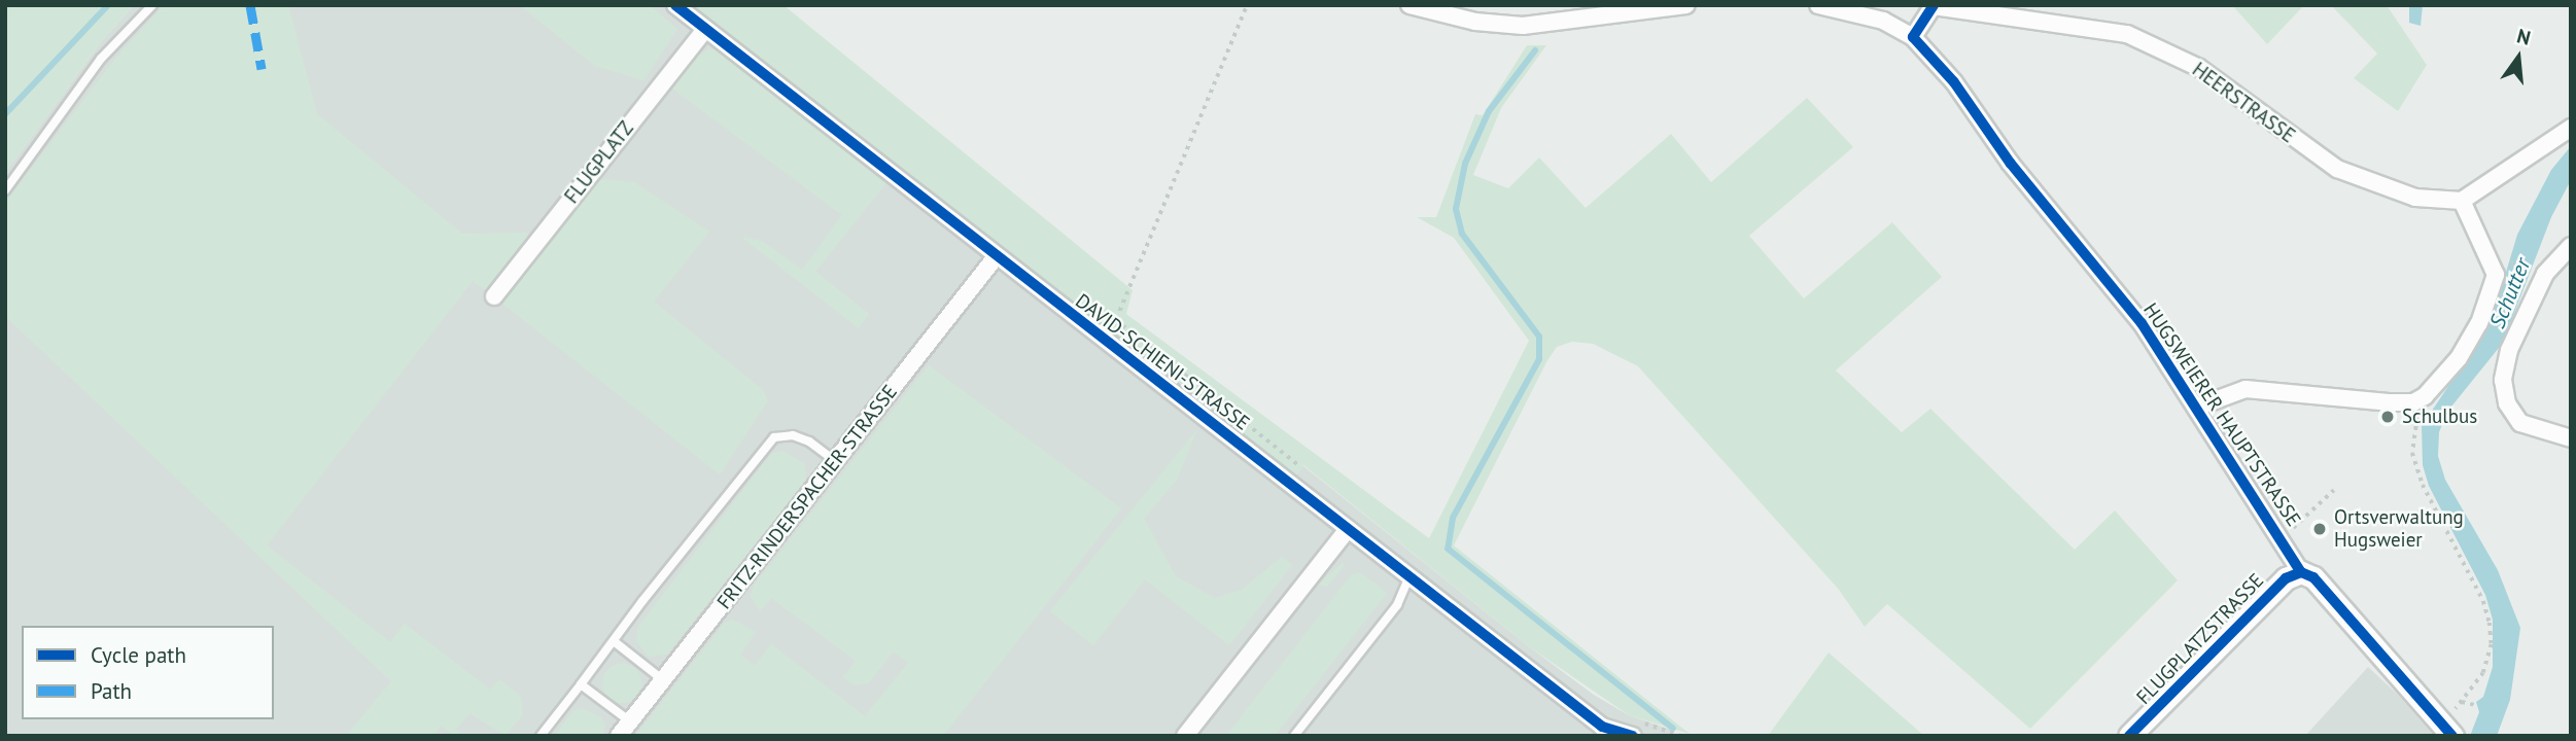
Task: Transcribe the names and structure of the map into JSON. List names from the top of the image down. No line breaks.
{"streets":{"street":["HEERSTRASSE","FLUGPLATZ","DAVID-SCHIENI-STRASSE","HUGSWEIERER HAUPTSTRASSE","FRITZ-RINDERSPACHER-STRASSE","FLUGPLATZSTRASSE"]},"crossings":[["FLUGPLATZ","DAVID-SCHIENI-STRASSE"],["DAVID-SCHIENI-STRASSE","FRITZ-RINDERSPACHER-STRASSE"],["HUGSWEIERER HAUPTSTRASSE","FLUGPLATZSTRASSE"]],"water":["Schutter"],"places":["Schulbus","Ortsverwaltung Hugsweier"],"legend":["Cycle path","Path"],"north":"top"}
